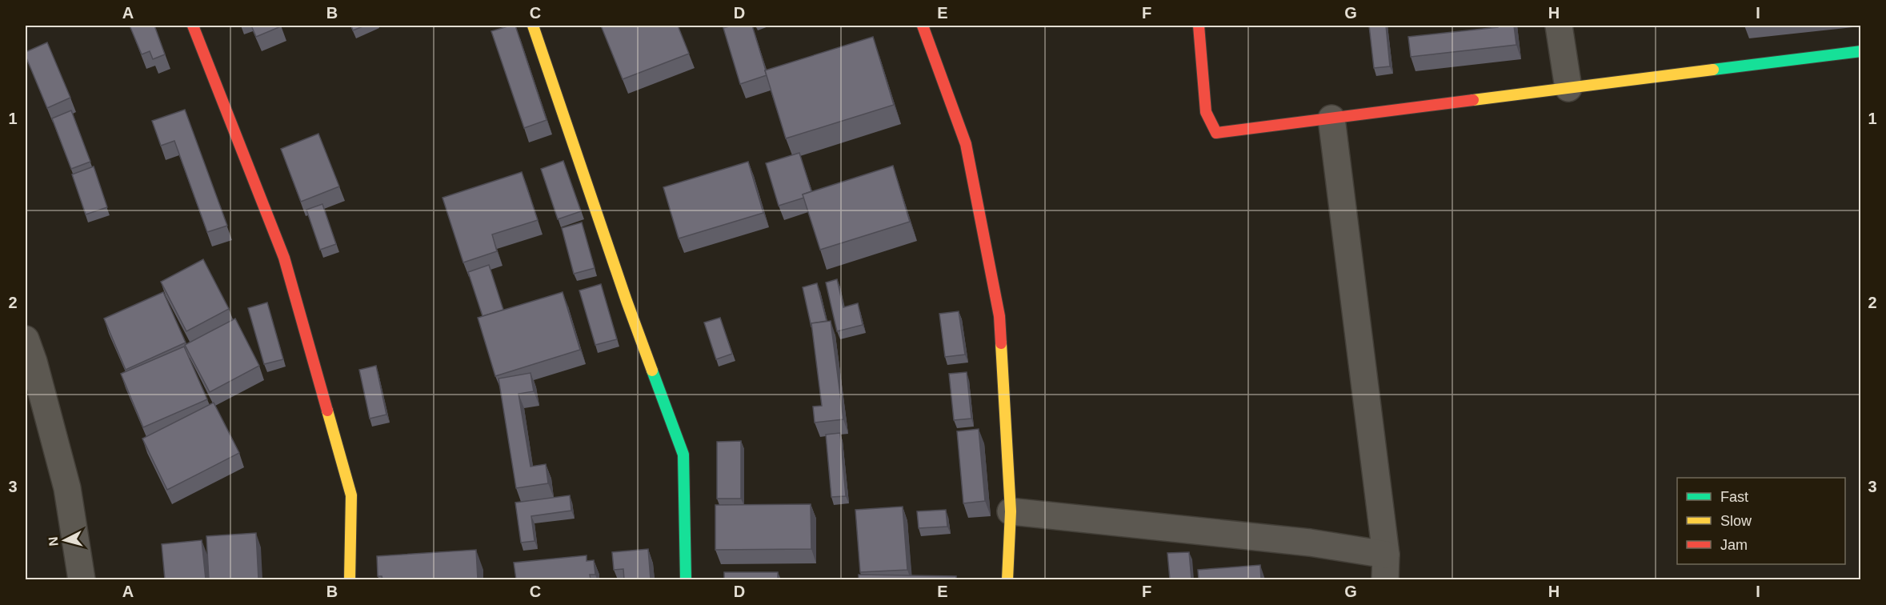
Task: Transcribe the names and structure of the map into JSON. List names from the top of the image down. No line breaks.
{"legend":["Fast","Slow","Jam"],"north":"left","grid":{"columns":["A","B","C","D","E","F","G","H","I"],"rows":["1","2","3"]}}
